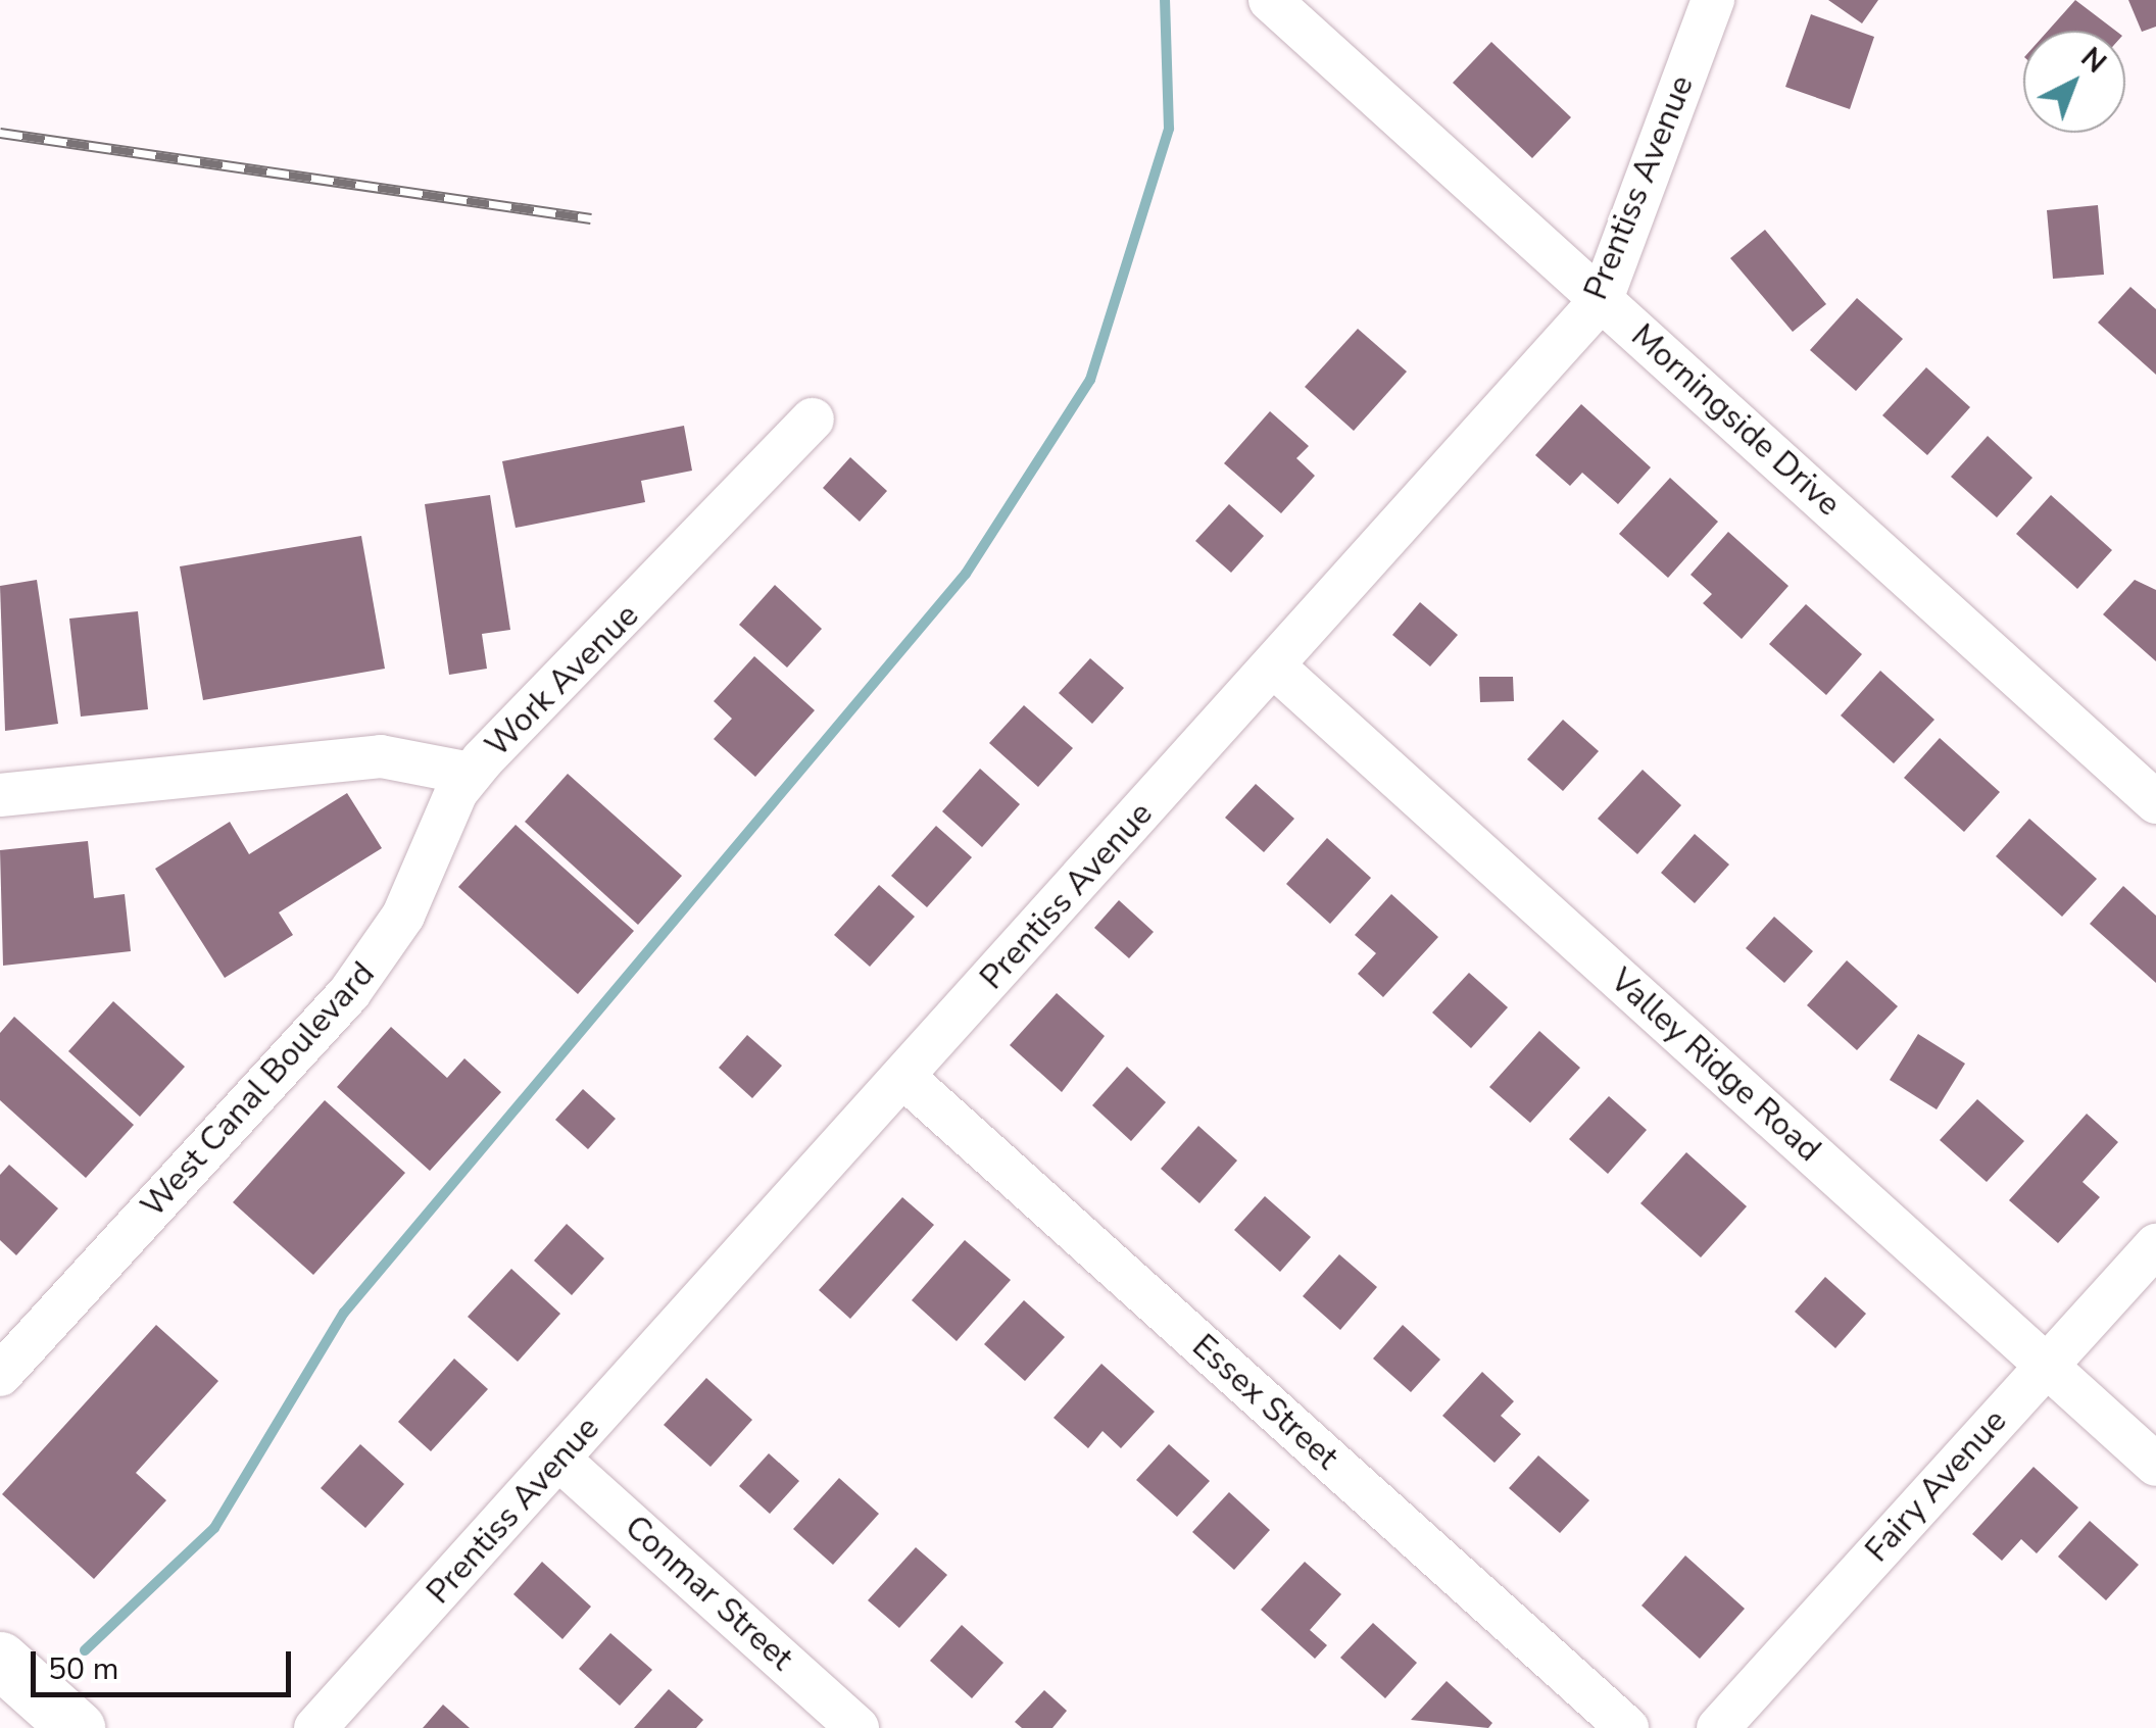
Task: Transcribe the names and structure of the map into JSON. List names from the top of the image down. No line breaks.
{"streets":{"street":["Prentiss Avenue","Morningside Drive","Work Avenue","Valley Ridge Road","West Canal Boulevard","Essex Street","Fairy Avenue","Conmar Street"]},"crossings":[["Prentiss Avenue","Morningside Drive"],["Prentiss Avenue","Valley Ridge Road"],["Prentiss Avenue","Essex Street"],["Prentiss Avenue","Conmar Street"],["Work Avenue","West Canal Boulevard"],["Valley Ridge Road","Fairy Avenue"]],"scale_bar":"50 m","north":"top right"}
